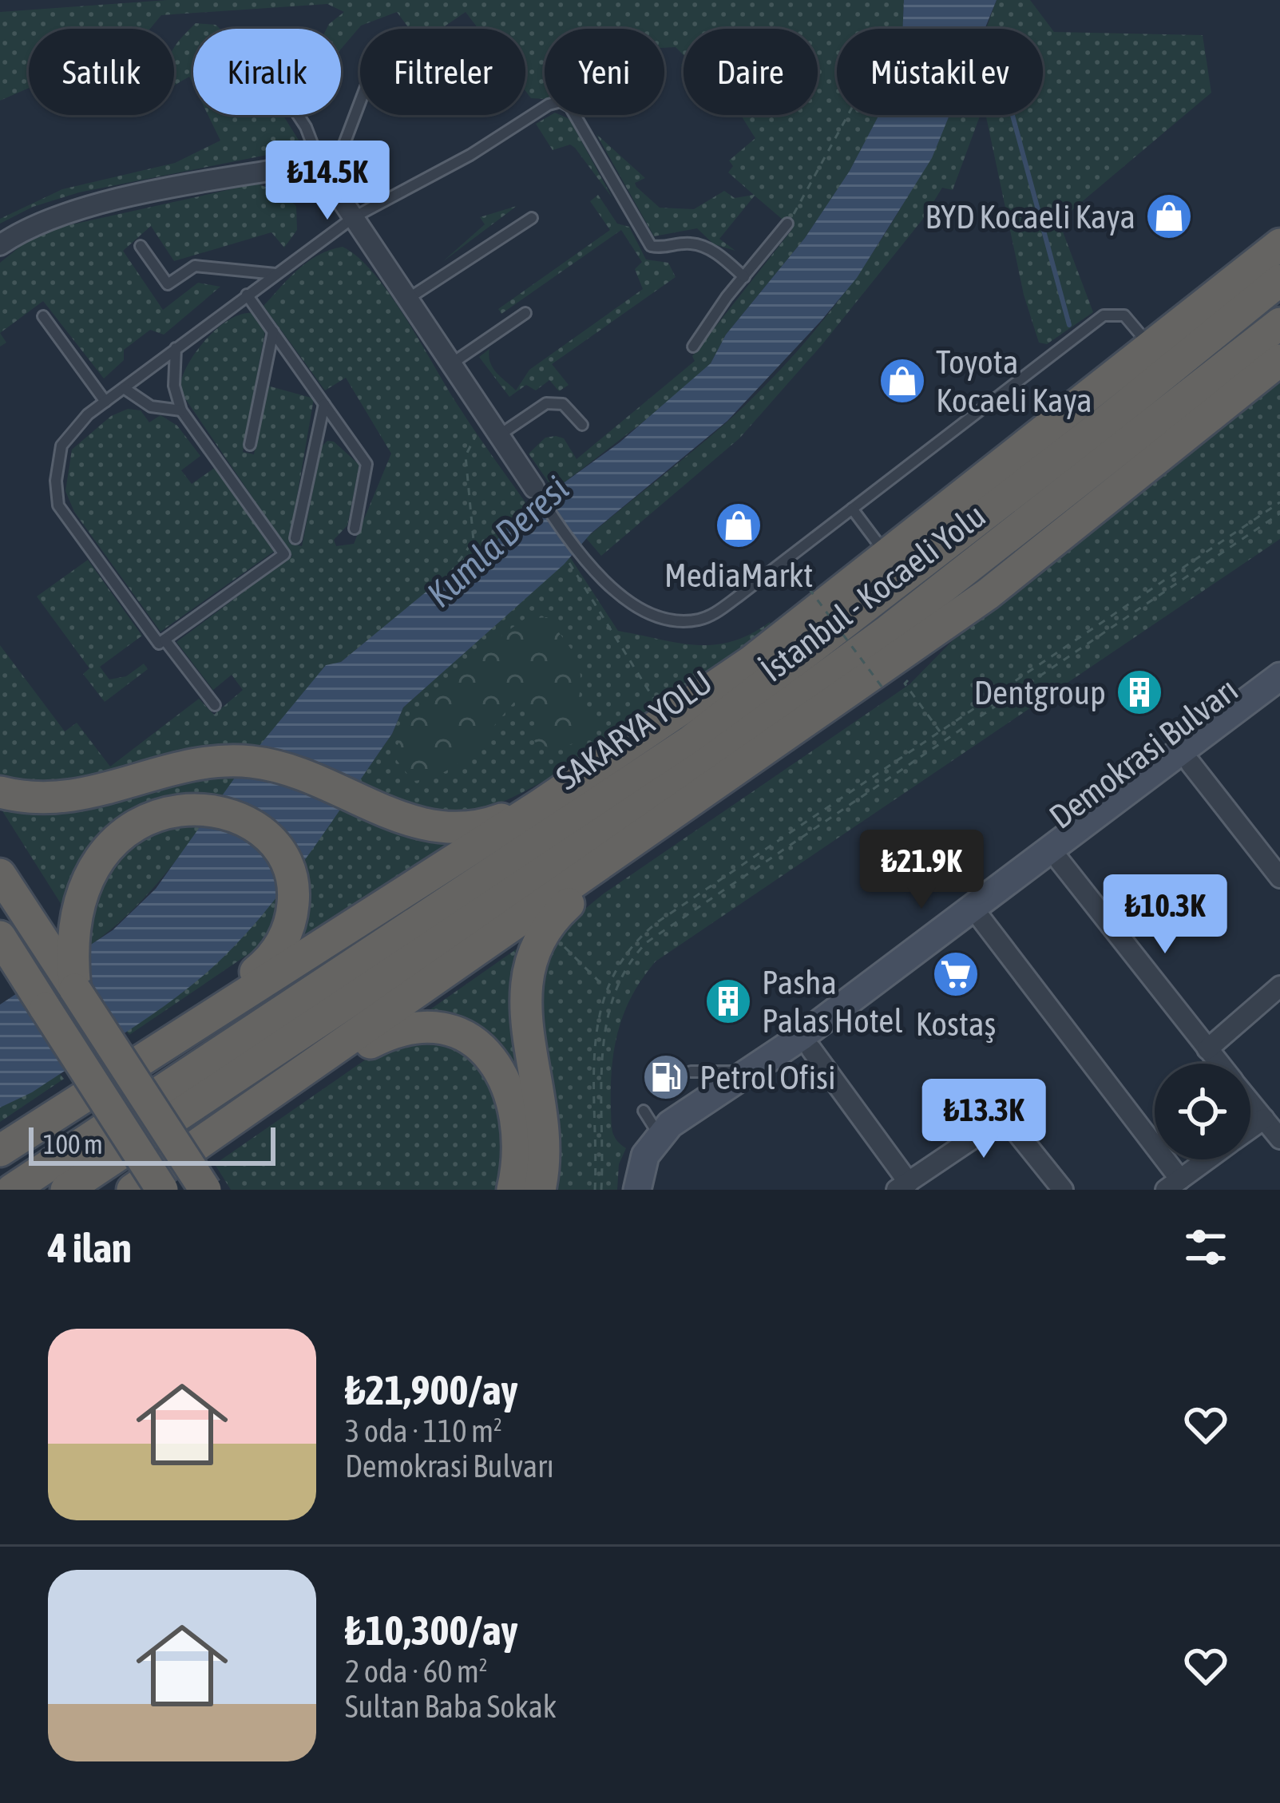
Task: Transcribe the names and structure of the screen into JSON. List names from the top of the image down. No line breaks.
{"streets":{"highway":["İstanbul - Kocaeli Yolu","SAKARYA YOLU"],"main road":["Demokrasi Bulvarı"]},"water":["Kumla Deresi"],"places":{"shop":["BYD Kocaeli Kaya","Toyota Kocaeli Kaya","MediaMarkt"],"building":["Dentgroup","Pasha Palas Hotel"],"supermarket":["Kostaş"],"fuel station":["Petrol Ofisi"]},"scale_bar":"100 m","page":{"chip":["Satılık","Kiralık","Filtreler","Yeni","Daire","Müstakil ev"],"price":["₺14.5K","₺21.9K","₺10.3K","₺13.3K"],"scale":"100 m","heading":"4 ilan","list":[{"name":"₺21,900/ay","note":"3 oda · 110 m² · Demokrasi Bulvarı"},{"name":"₺10,300/ay","note":"2 oda · 60 m² · Sultan Baba Sokak"}]}}
